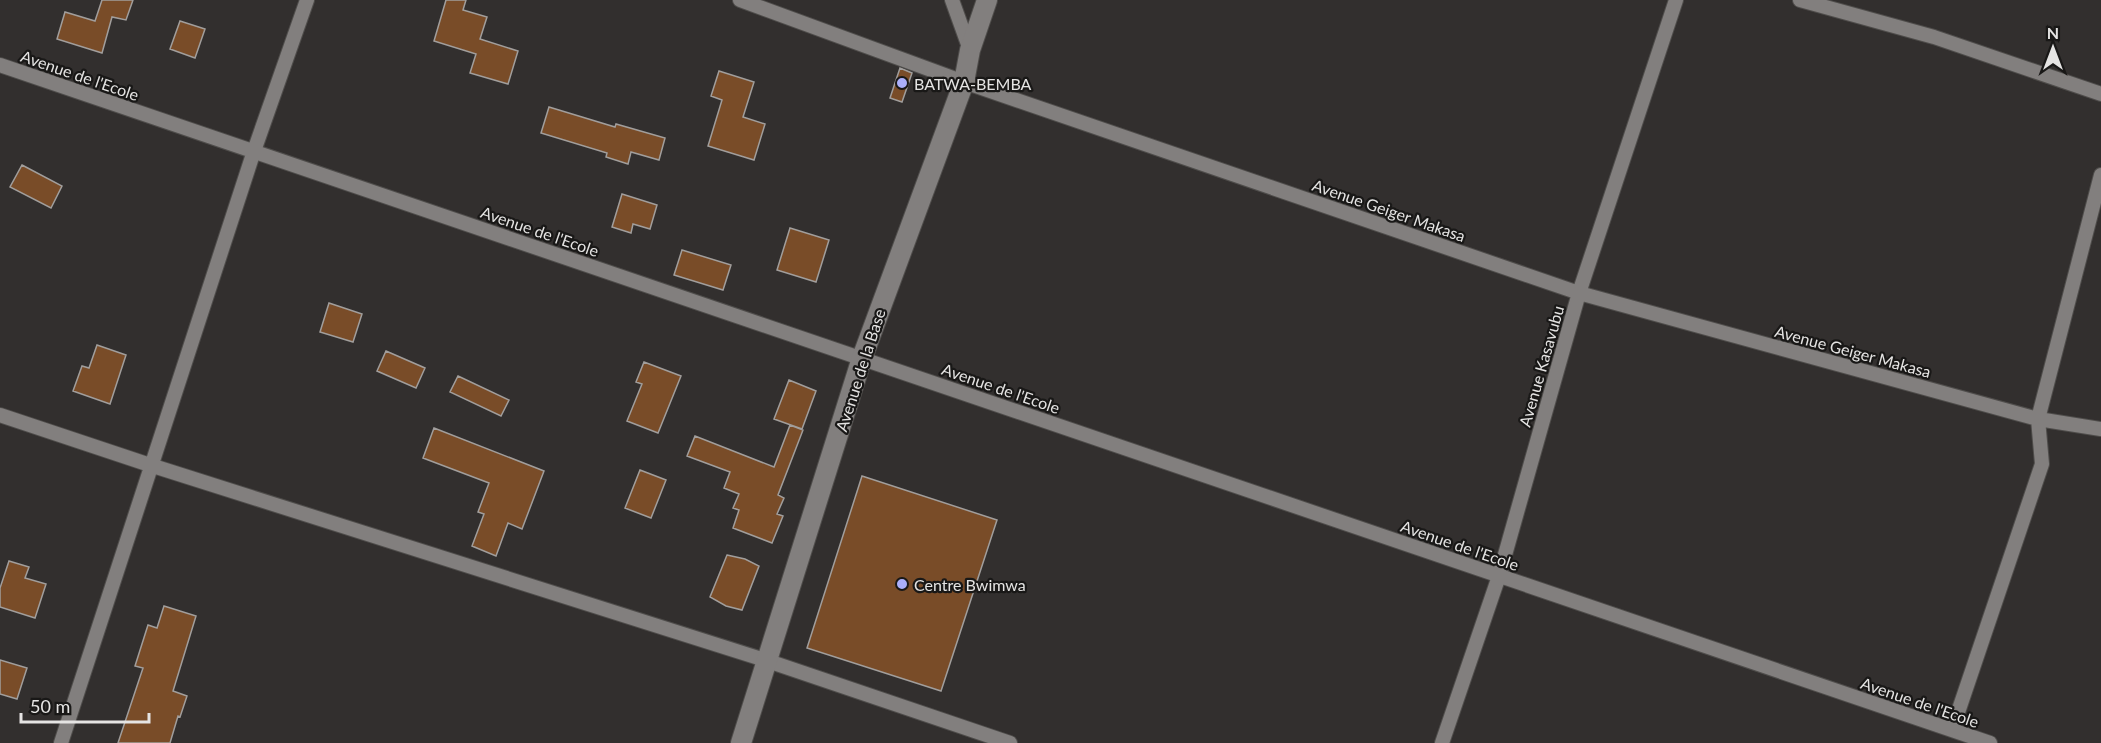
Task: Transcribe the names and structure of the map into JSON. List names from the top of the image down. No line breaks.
{"streets":{"main road":["Avenue de la Base"],"street":["Avenue de l'Ecole","Avenue Geiger Makasa","Avenue Kasavubu"]},"crossings":[["Avenue de l'Ecole","Avenue Kasavubu"],["Avenue de l'Ecole","Avenue de la Base"],["Avenue Geiger Makasa","Avenue Kasavubu"],["Avenue Geiger Makasa","Avenue de la Base"]],"places":["BATWA-BEMBA","Centre Bwimwa"],"scale_bar":"50 m","north":"top"}
